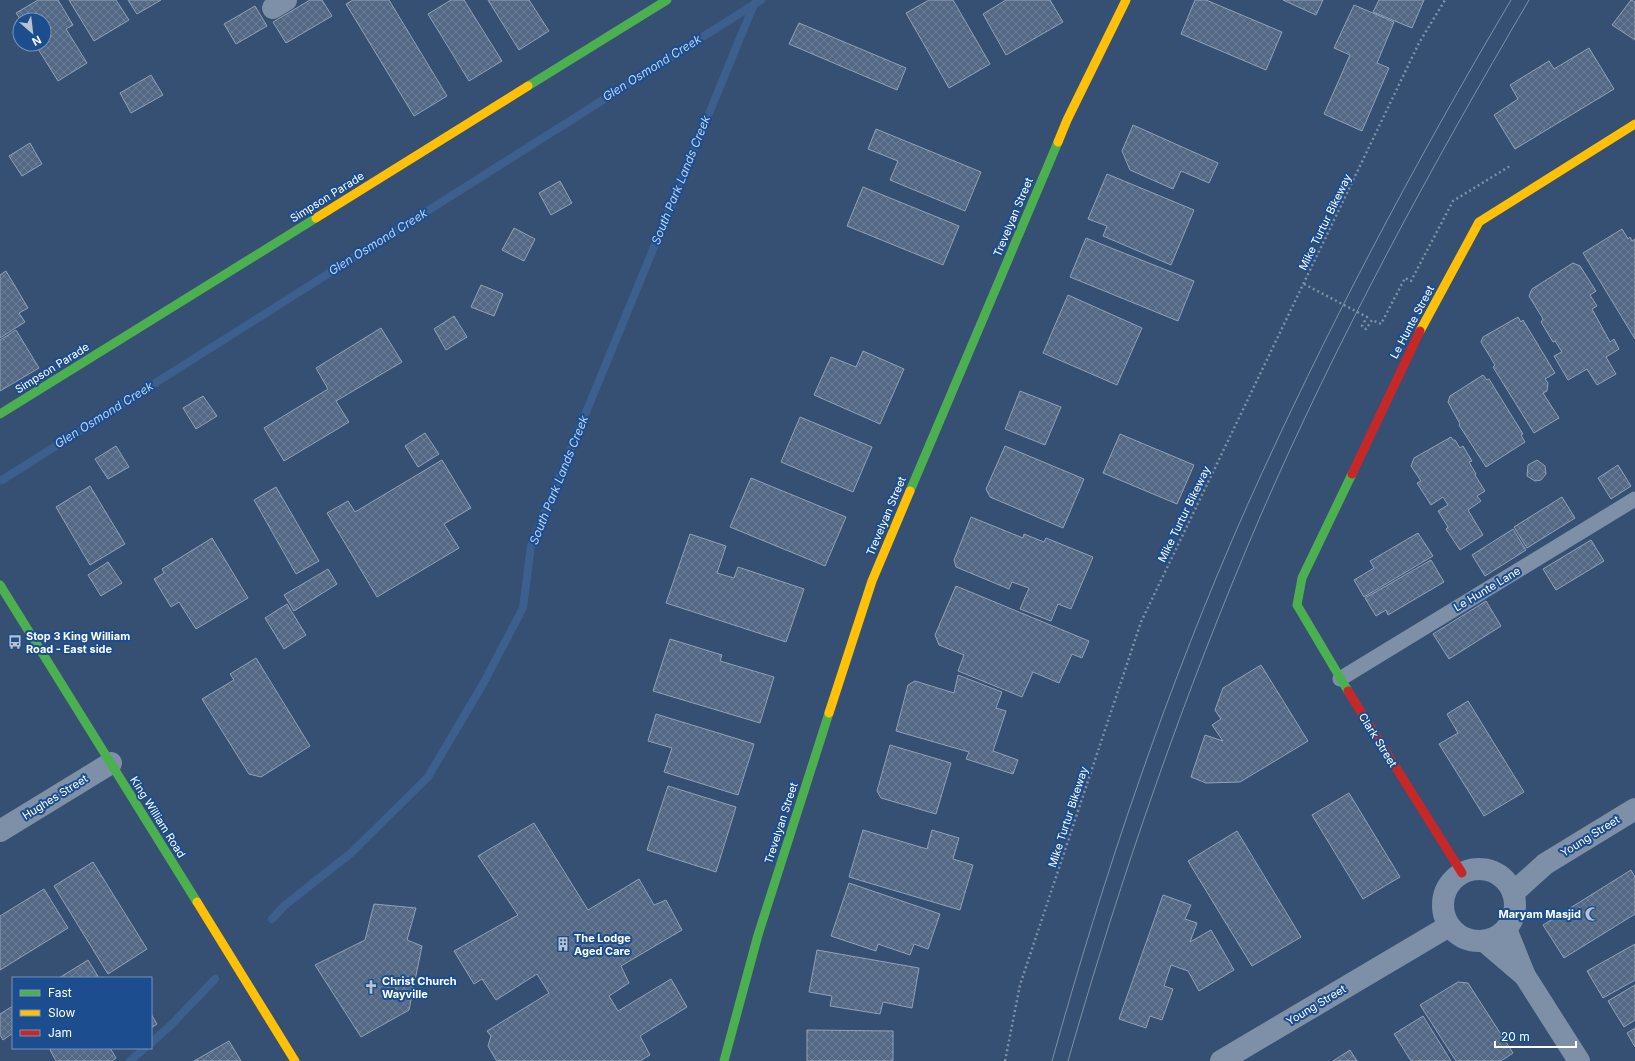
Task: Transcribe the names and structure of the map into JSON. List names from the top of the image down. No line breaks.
{"streets":{"street":["Simpson Parade","Trevelyan Street","Le Hunte Street","Clark Street","Hughes Street","King William Road","Young Street"],"lane":["Le Hunte Lane"],"path":["Mike Turtur Bikeway"]},"crossings":[["Le Hunte Street","Clark Street"],["Le Hunte Lane","Clark Street"],["Clark Street","Young Street"],["Hughes Street","King William Road"]],"water":["Glen Osmond Creek","South Park Lands Creek"],"places":{"bus stop":["Stop 3 King William Road - East side"],"mosque":["Maryam Masjid"],"building":["The Lodge Aged Care"],"church":["Christ Church Wayville"]},"legend":["Fast","Slow","Jam"],"scale_bar":"20 m","north":"bottom right"}
